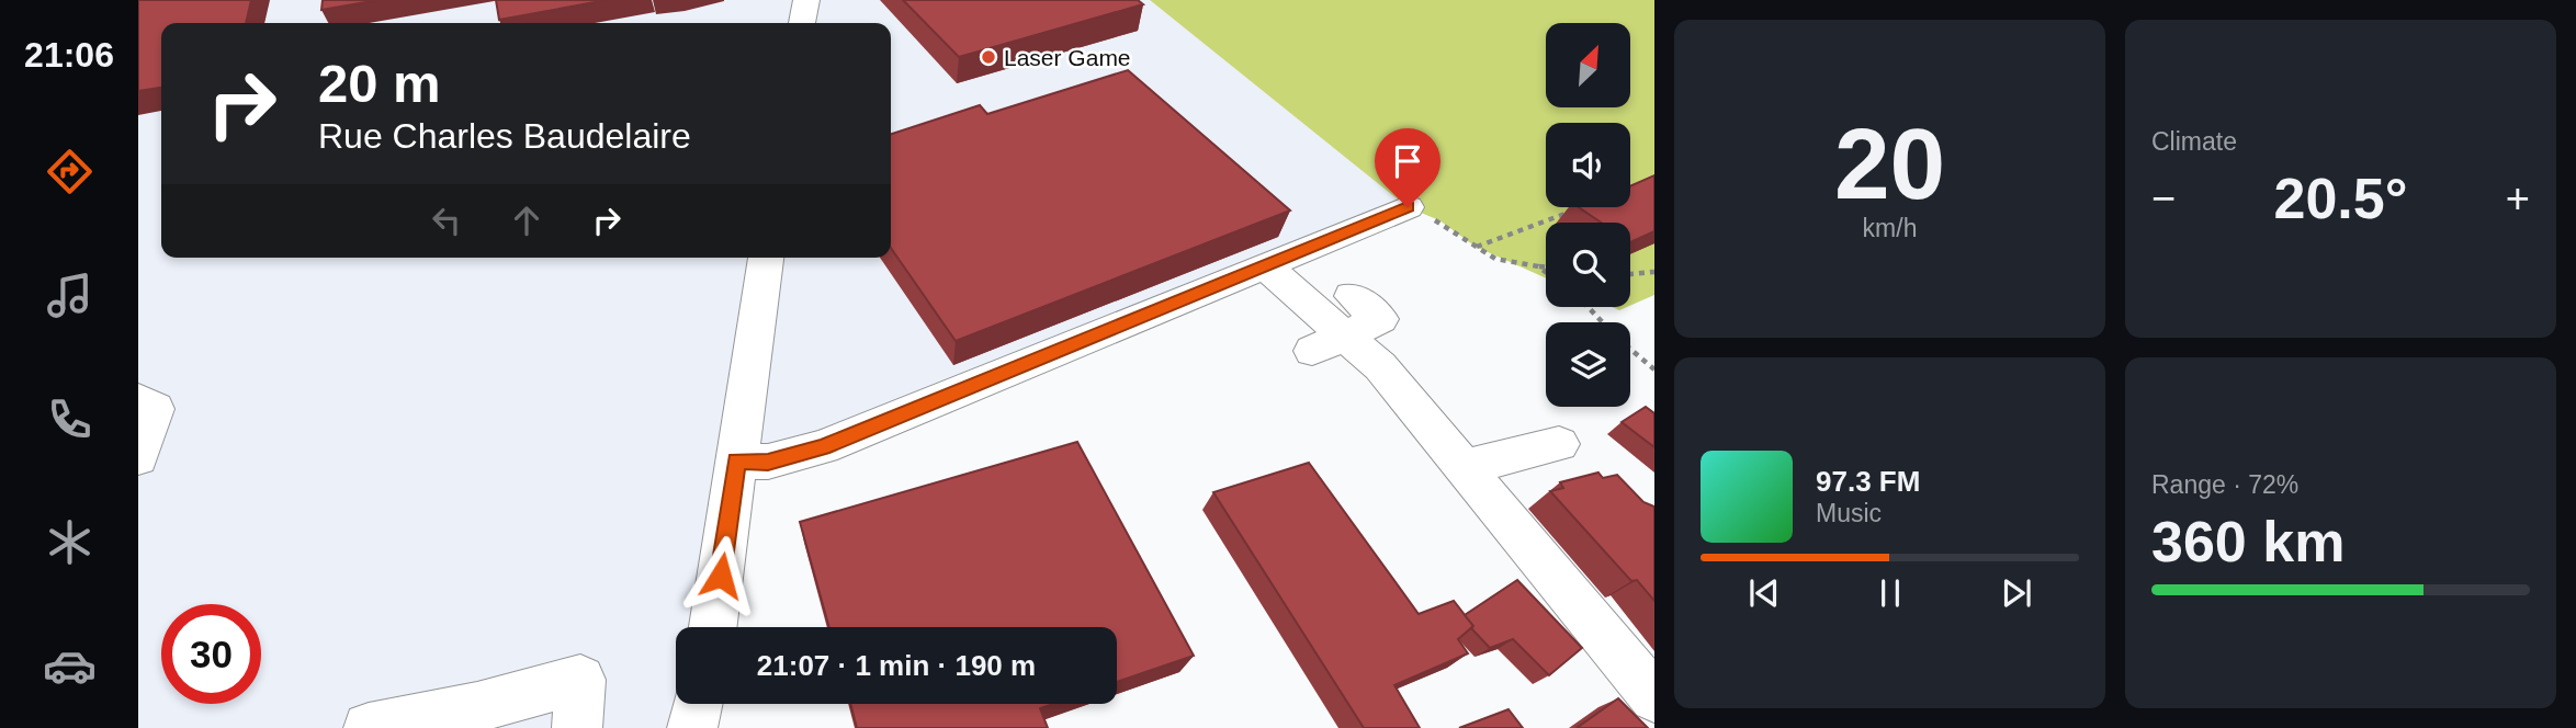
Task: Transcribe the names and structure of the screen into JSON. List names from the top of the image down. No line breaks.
{"places":["Laser Game"],"north":"top right","page":{"tabs":"21:06","tile":[["20","km/h"],"Climate",["Range · 72%","360 km"]],"turn":["20 m","Rue Charles Baudelaire"],"heat":["−","20.5°","+"],"song":["97.3 FM","Music"],"limit":"30","trip":"21:07 · 1 min · 190 m"}}
